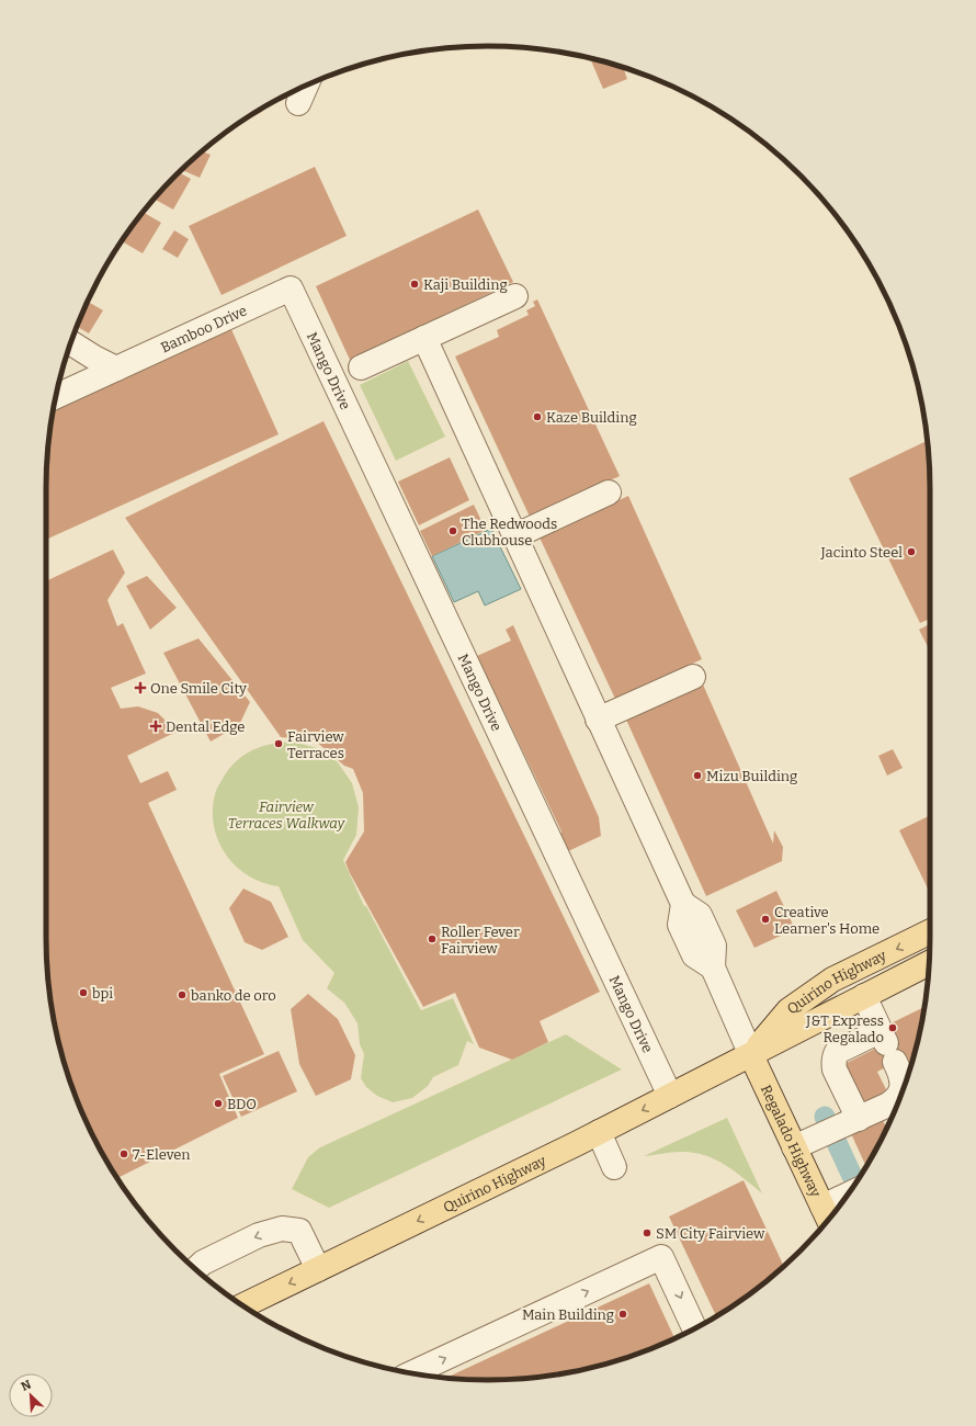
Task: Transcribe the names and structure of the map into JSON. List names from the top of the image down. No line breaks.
{"streets":{"main road":["Quirino Highway","Regalado Highway"],"street":["Bamboo Drive","Mango Drive"]},"crossings":[["Bamboo Drive","Mango Drive"],["Mango Drive","Quirino Highway"],["Quirino Highway","Regalado Highway"]],"one_way":["Quirino Highway"],"parks":["Fairview Terraces Walkway"],"places":{"other":["Kaji Building","Kaze Building","The Redwoods Clubhouse","Jacinto Steel","Fairview Terraces","Mizu Building","Creative Learner's Home","Roller Fever Fairview","bpi","banko de oro","J&T Express Regalado","BDO","7-Eleven","SM City Fairview","Main Building"],"health":["One Smile City","Dental Edge"]},"north":"top left"}
